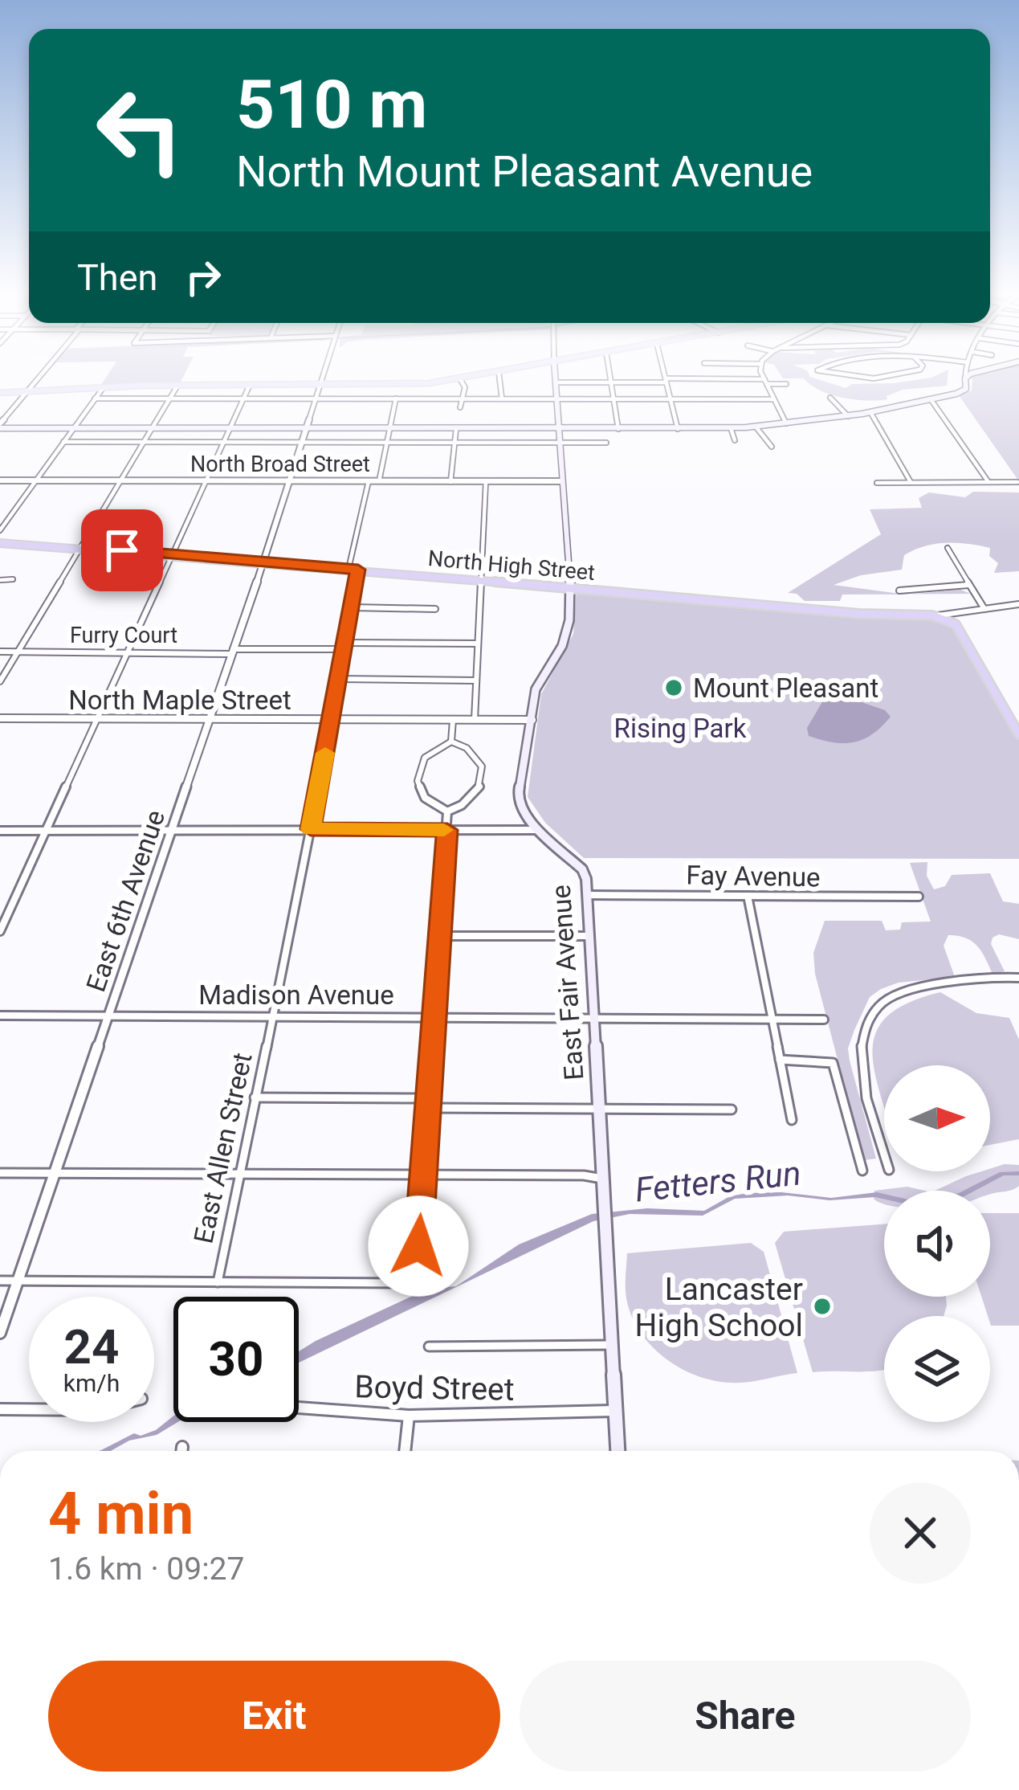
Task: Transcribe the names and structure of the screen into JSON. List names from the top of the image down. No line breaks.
{"streets":{"highway":["North High Street"],"main road":["East Fair Avenue"],"street":["North Broad Street","Furry Court","North Maple Street","Fay Avenue","East 6th Avenue","Madison Avenue","East Allen Street","Boyd Street"]},"crossings":[["North Broad Street","East 6th Avenue"],["North Broad Street","East Fair Avenue"],["North Broad Street","East Allen Street"],["North High Street","East 6th Avenue"],["North High Street","East Fair Avenue"],["North High Street","East Allen Street"],["Furry Court","East 6th Avenue"],["Furry Court","East Allen Street"],["North Maple Street","East 6th Avenue"],["North Maple Street","East Fair Avenue"],["North Maple Street","East Allen Street"],["Fay Avenue","East Fair Avenue"],["East 6th Avenue","Madison Avenue"],["East Fair Avenue","Madison Avenue"],["East Fair Avenue","Boyd Street"],["Madison Avenue","East Allen Street"]],"water":["Fetters Run"],"parks":["Rising Park"],"places":["Mount Pleasant","Lancaster High School"],"north":"right","page":{"turn":["510 m","North Mount Pleasant Avenue"],"then":"Then","speed":"24 km/h","limit":"30","heading":["4 min","1.6 km · 09:27"],"buttons":["Exit","Share"]}}
